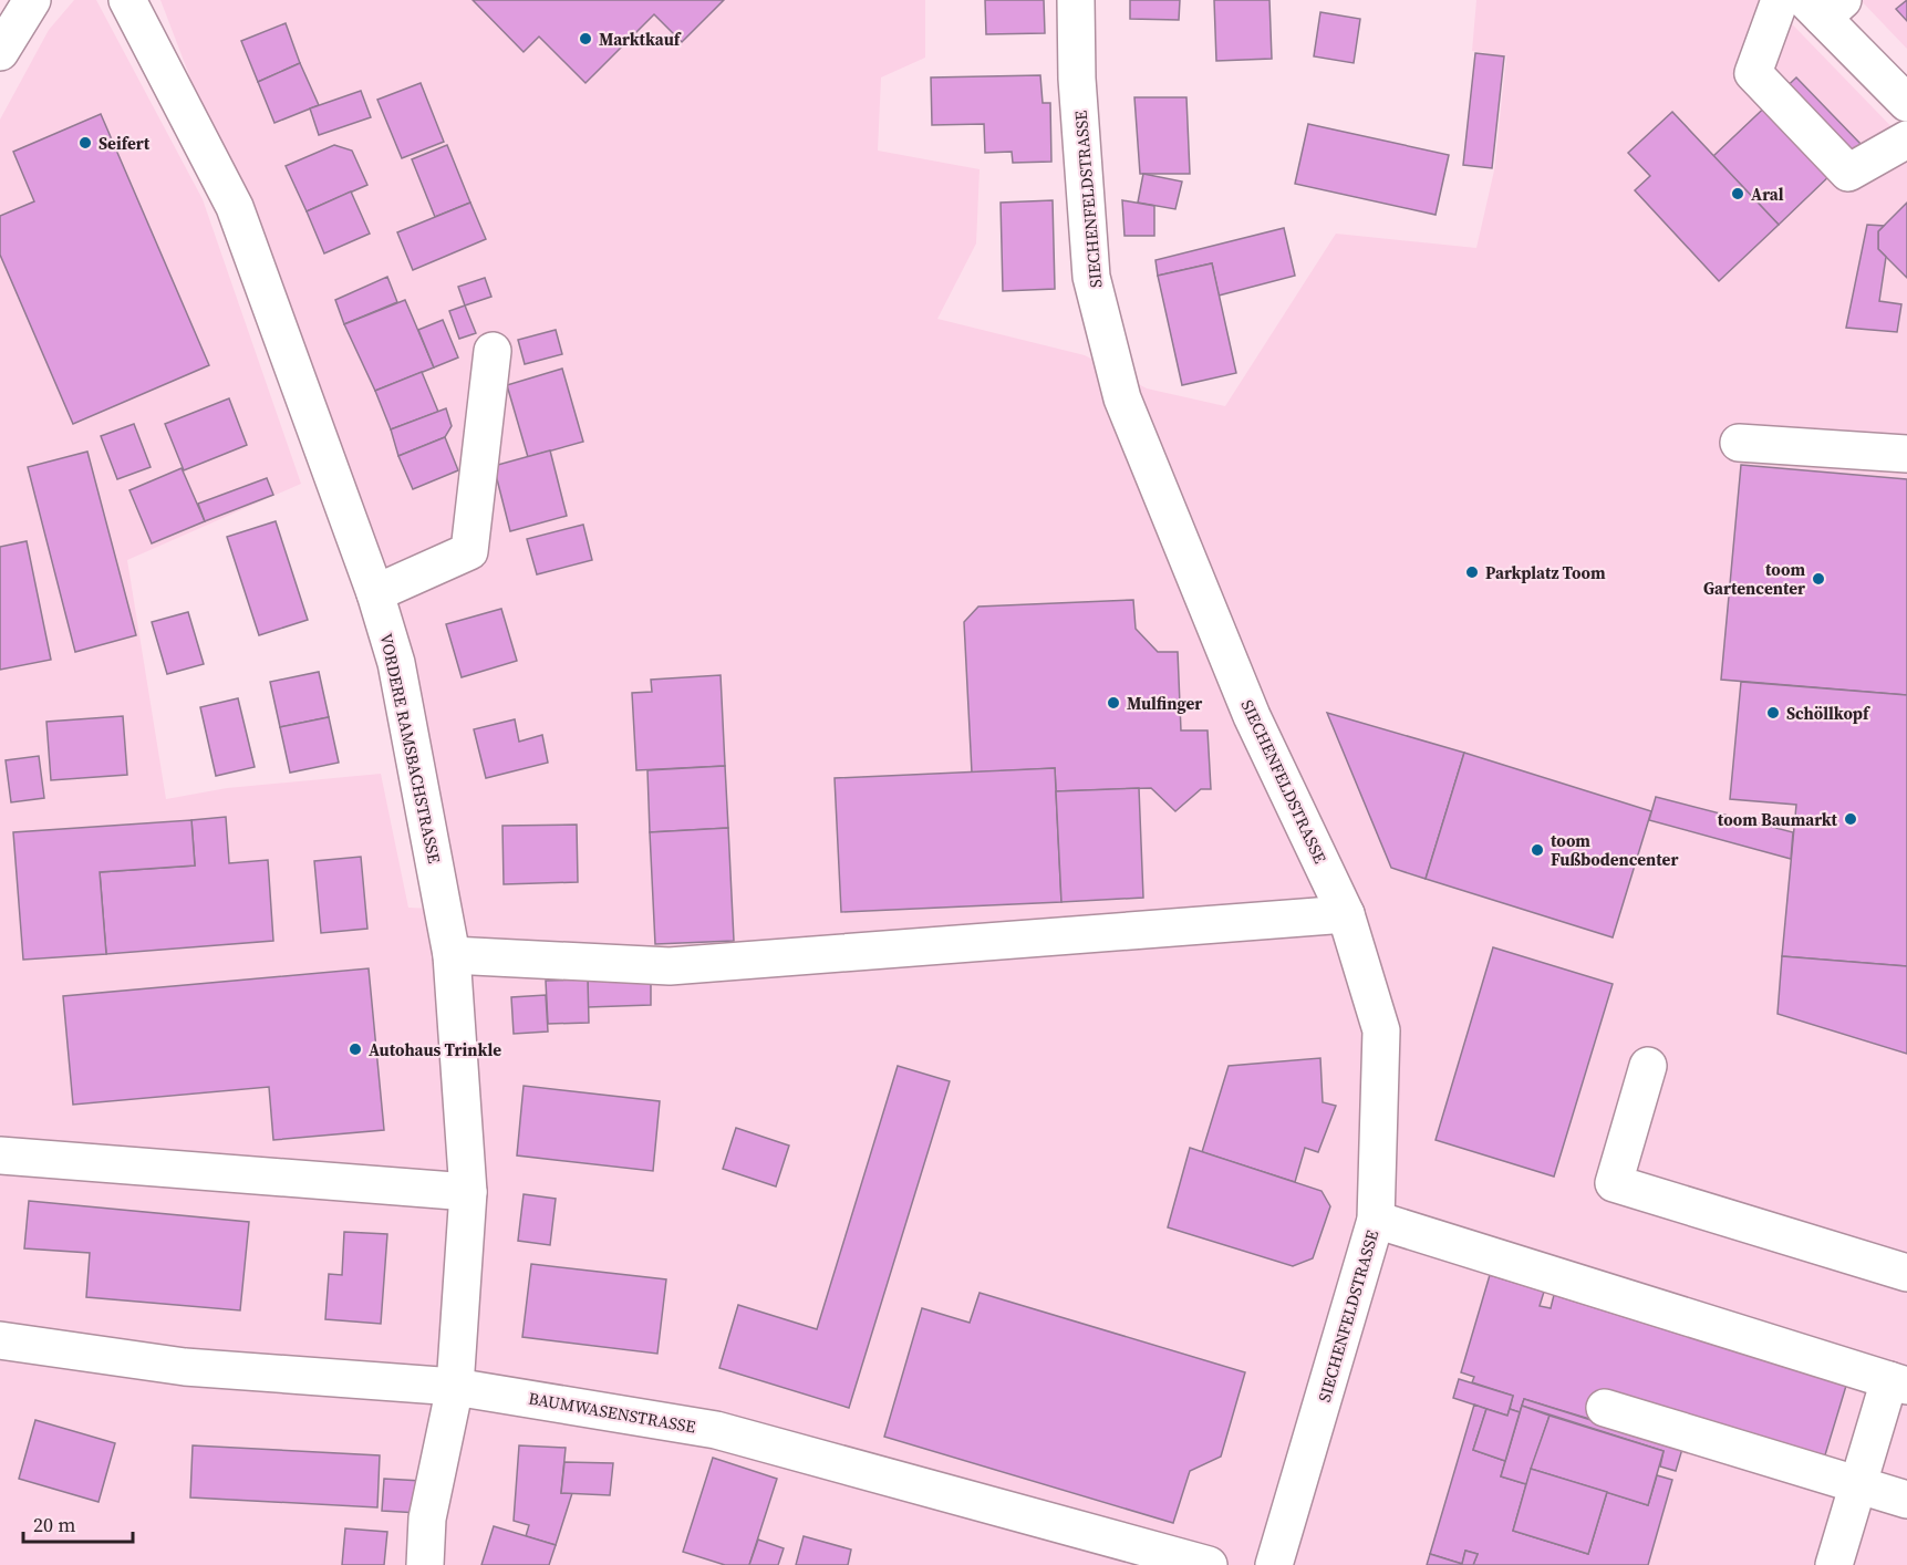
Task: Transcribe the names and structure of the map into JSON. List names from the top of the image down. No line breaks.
{"streets":{"street":["SIECHENFELDSTRASSE","VORDERE RAMSBACHSTRASSE","BAUMWASENSTRASSE"]},"crossings":[["VORDERE RAMSBACHSTRASSE","BAUMWASENSTRASSE"]],"places":["Marktkauf","Seifert","Aral","Parkplatz Toom","toom Gartencenter","Mulfinger","Schöllkopf","toom Baumarkt","toom Fußbodencenter","Autohaus Trinkle"],"scale_bar":"20 m"}
